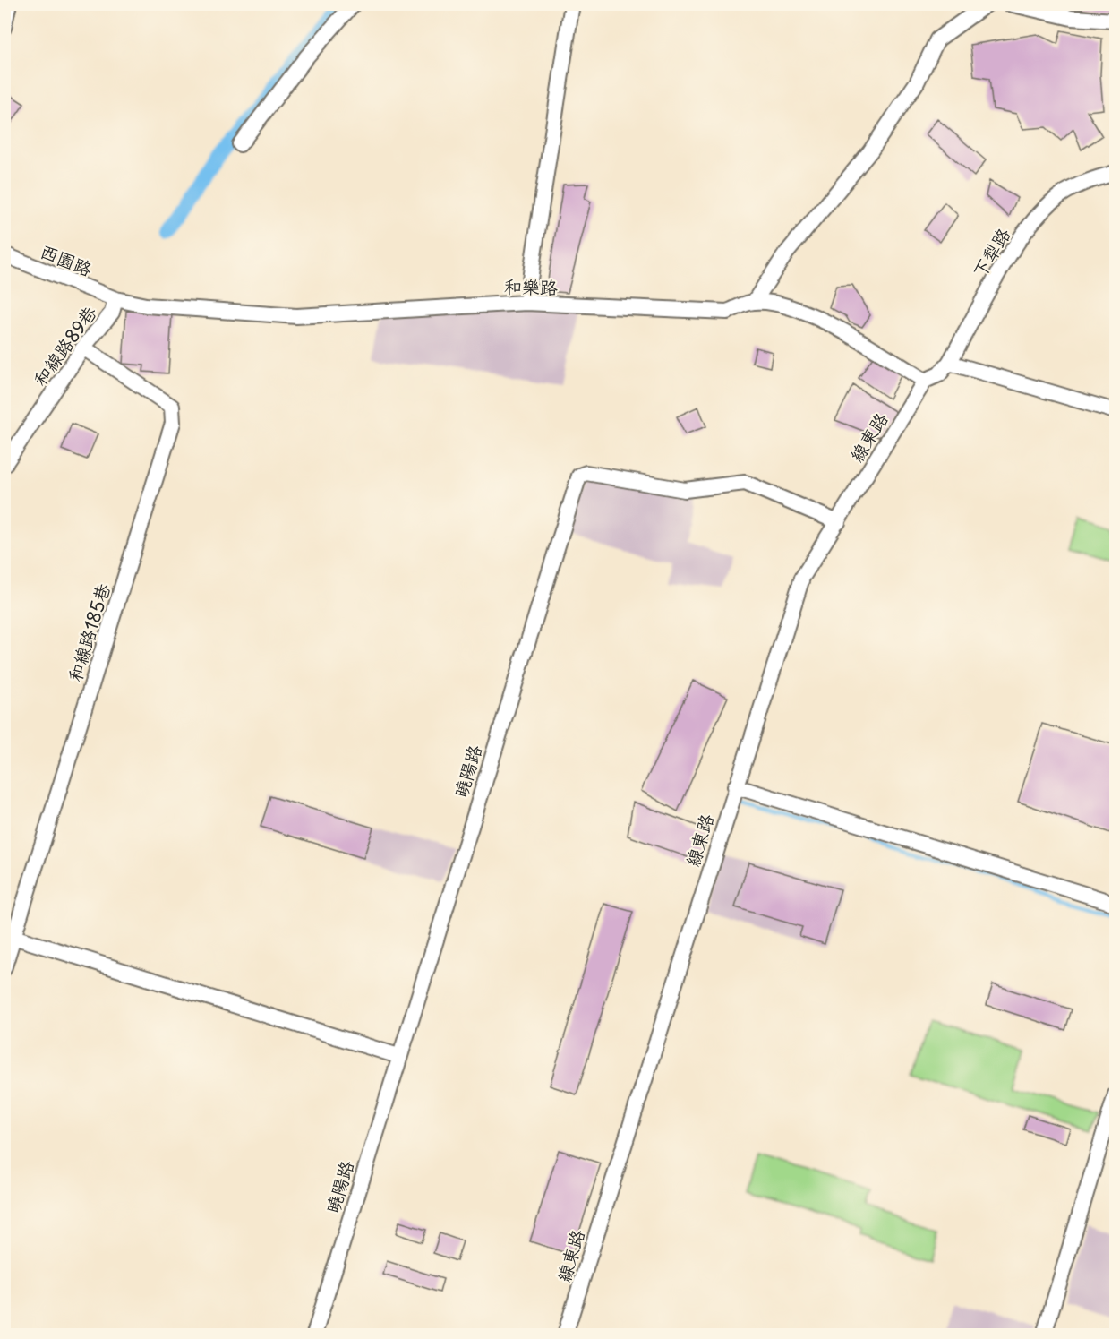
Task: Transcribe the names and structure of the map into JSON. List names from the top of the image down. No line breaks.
{"streets":{"street":["下犁路","西園路","和樂路","和線路89巷","線東路","和線路185巷","曉陽路"]},"crossings":[["下犁路","和樂路"],["下犁路","線東路"],["西園路","和樂路"],["西園路","和線路89巷"],["和樂路","和線路89巷"],["和樂路","線東路"],["和線路89巷","和線路185巷"],["線東路","曉陽路"]]}
